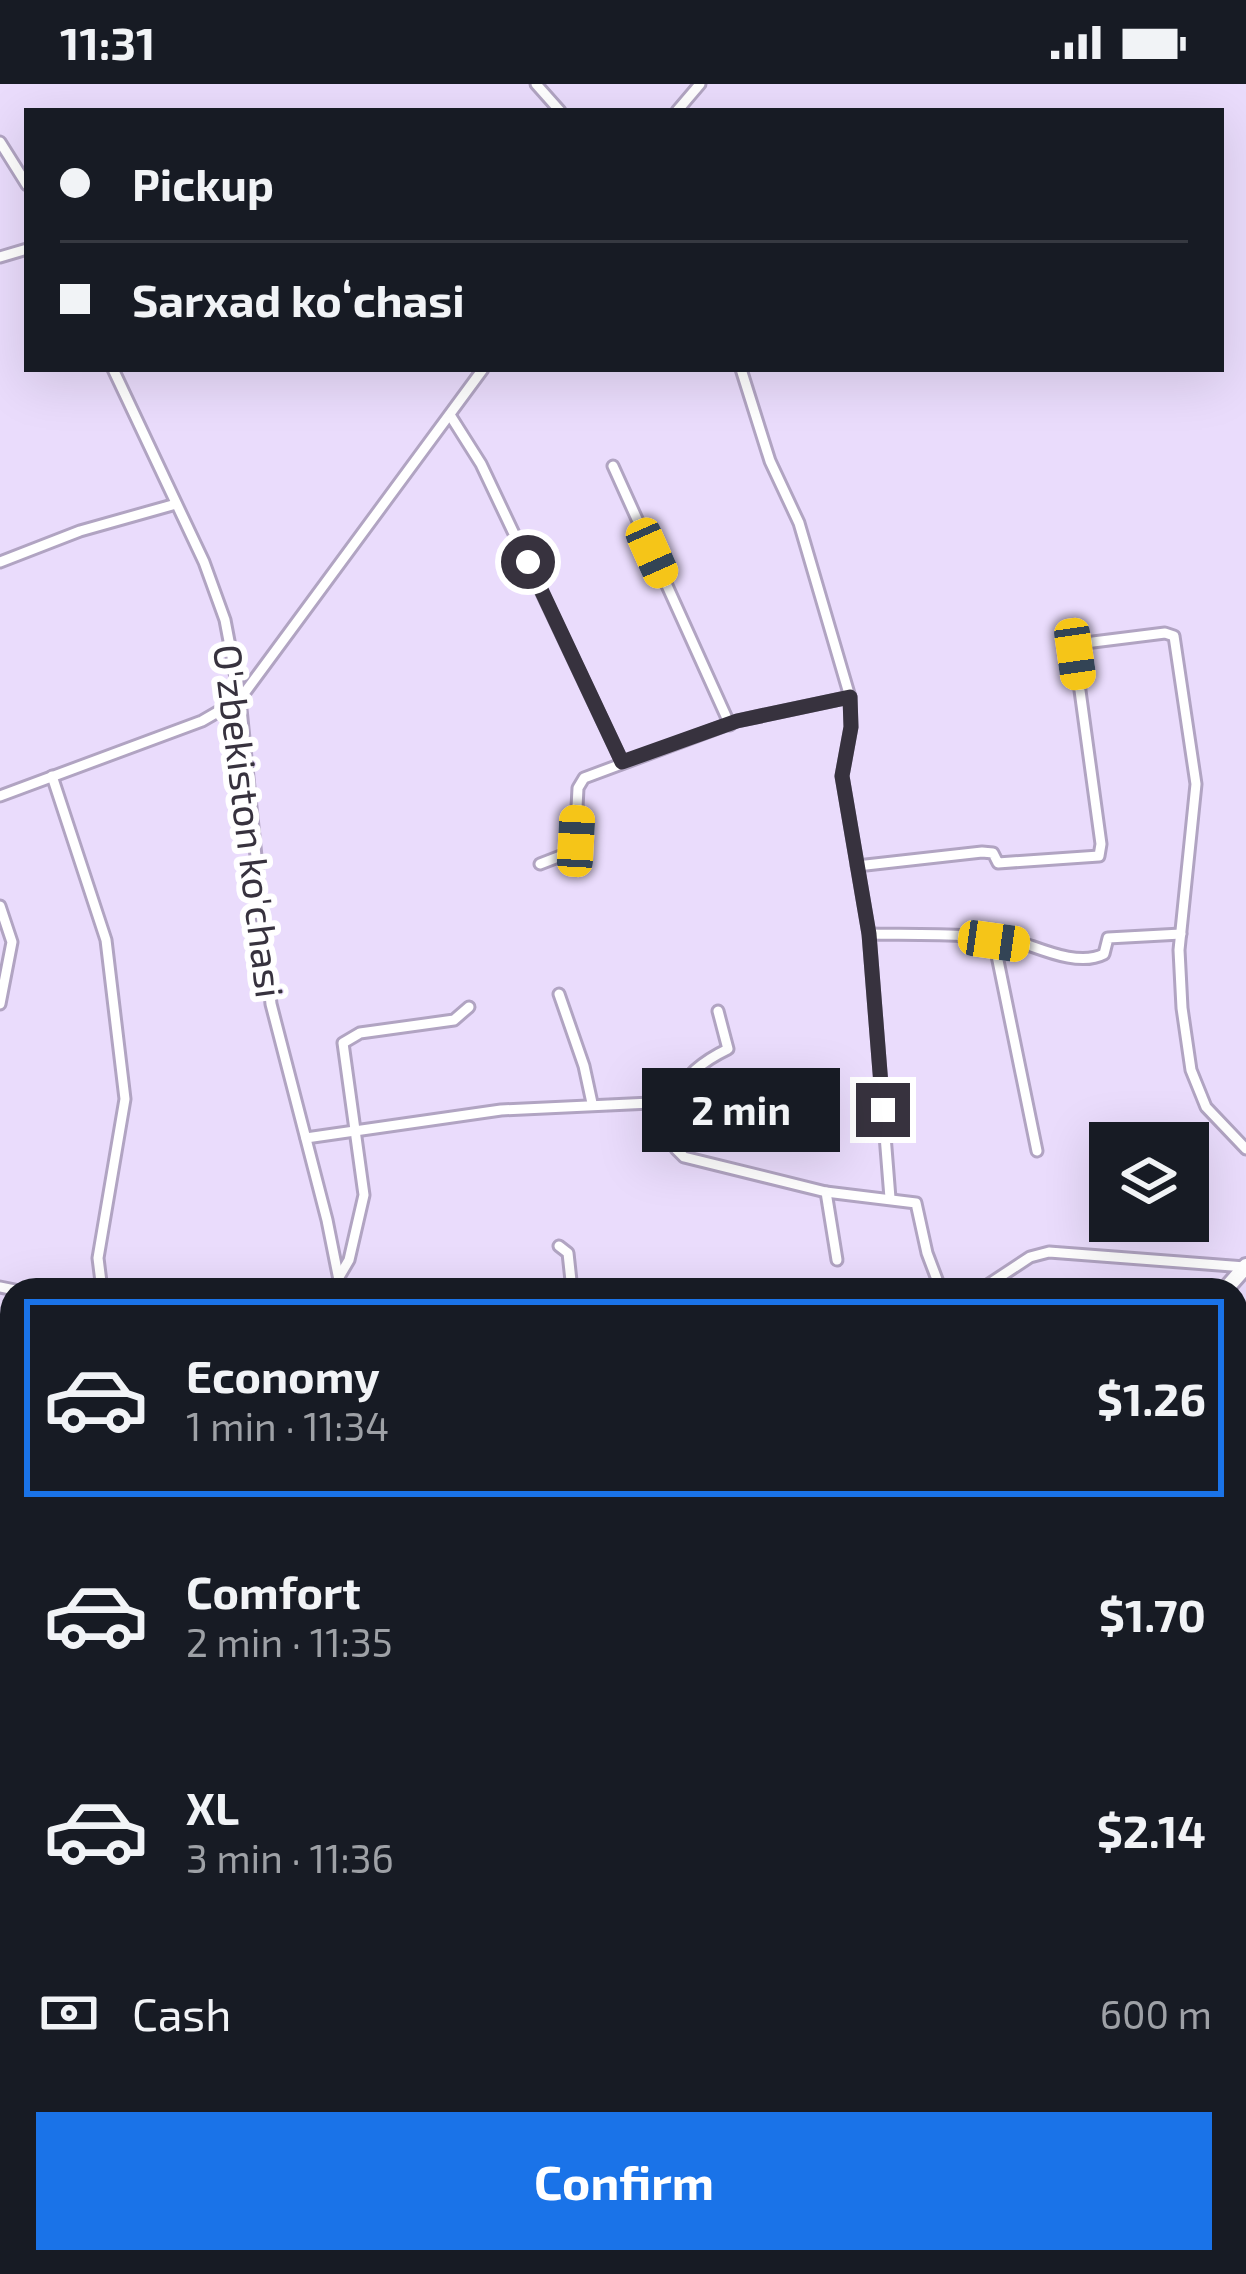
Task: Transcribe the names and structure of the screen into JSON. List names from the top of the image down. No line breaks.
{"streets":{"street":["O'zbekiston ko'chasi"]},"page":{"status":"11:31","banner":["Pickup","Sarxad koʻchasi"],"bubble":"2 min","list":[{"name":"Economy","note":"1 min · 11:34","value":"$1.26"},{"name":"Comfort","note":"2 min · 11:35","value":"$1.70"},{"name":"XL","note":"3 min · 11:36","value":"$2.14"}],"pay":["Cash","600 m"],"buttons":"Confirm"}}
